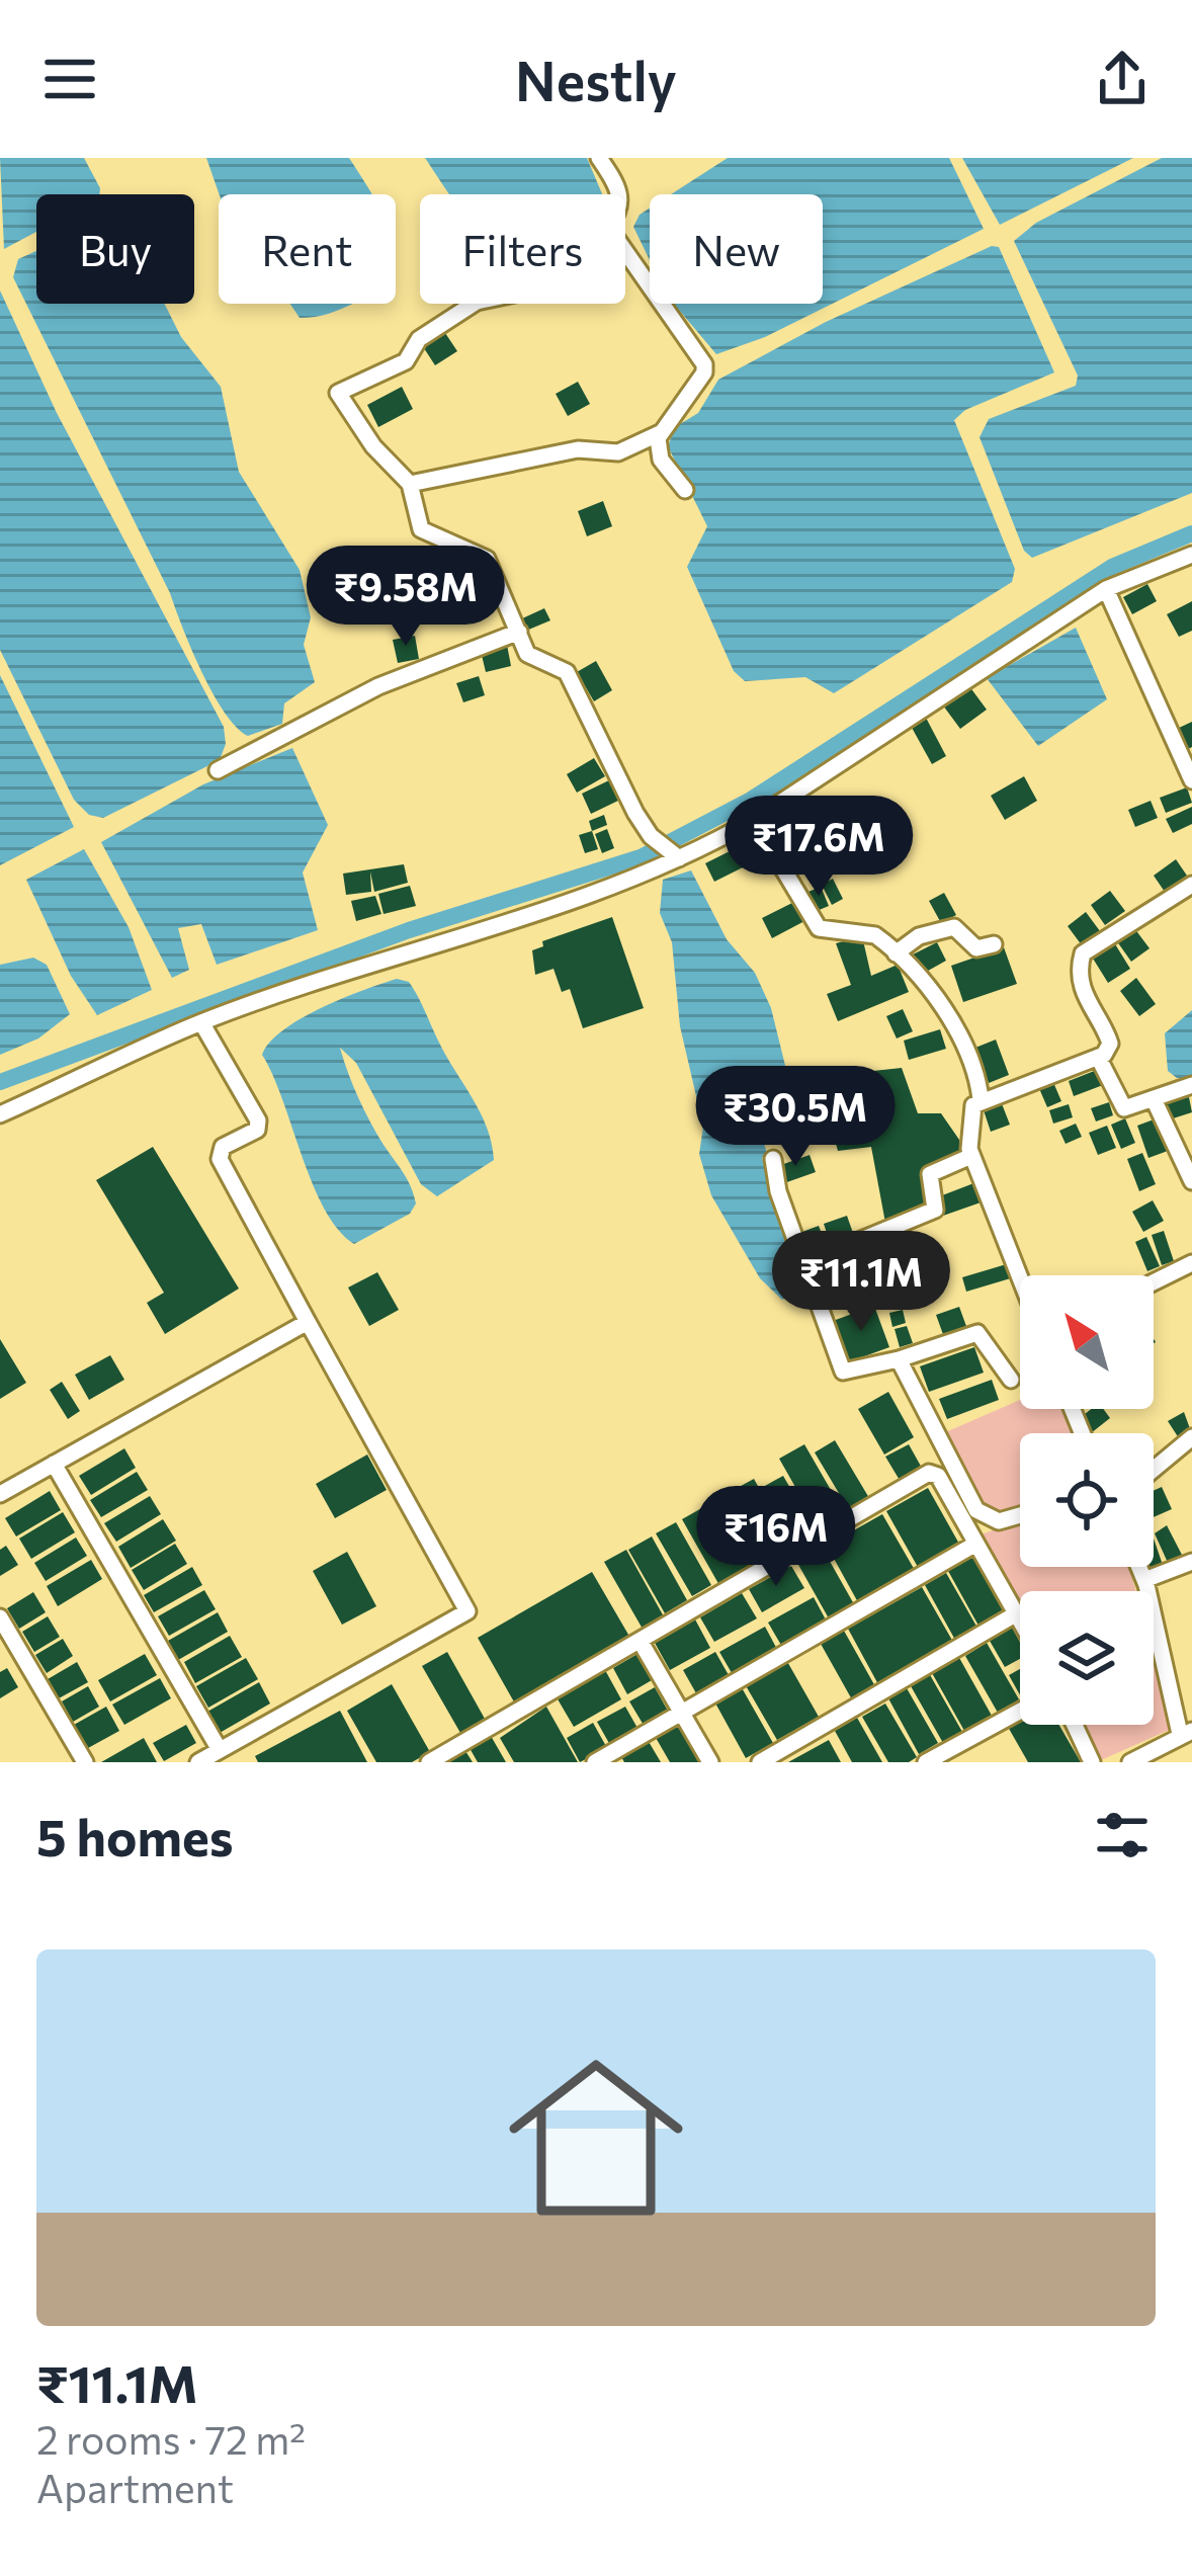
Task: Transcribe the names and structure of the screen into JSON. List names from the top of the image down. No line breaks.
{"north":"top left","page":{"header":"Nestly","chip":["Buy","Rent","Filters","New"],"price":["₹9.58M","₹17.6M","₹30.5M","₹11.1M","₹16M"],"heading":"5 homes","list":[{"name":"₹11.1M","note":"2 rooms · 72 m² · Apartment"}]}}
